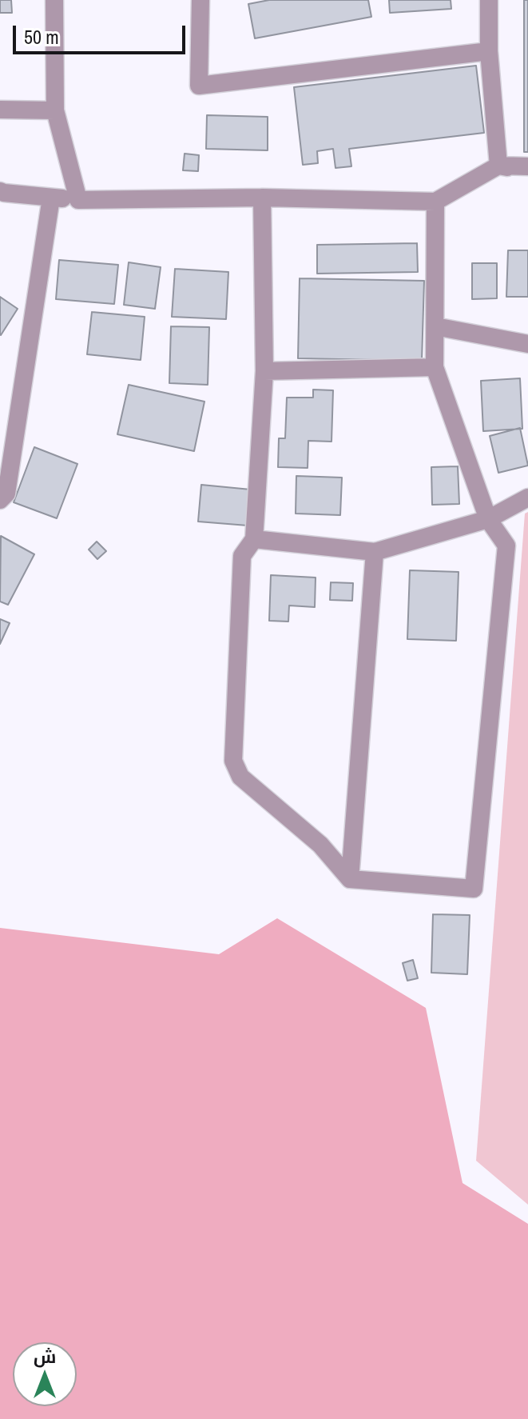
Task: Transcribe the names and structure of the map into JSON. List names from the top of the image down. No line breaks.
{"scale_bar":"50 m","north":"top"}
